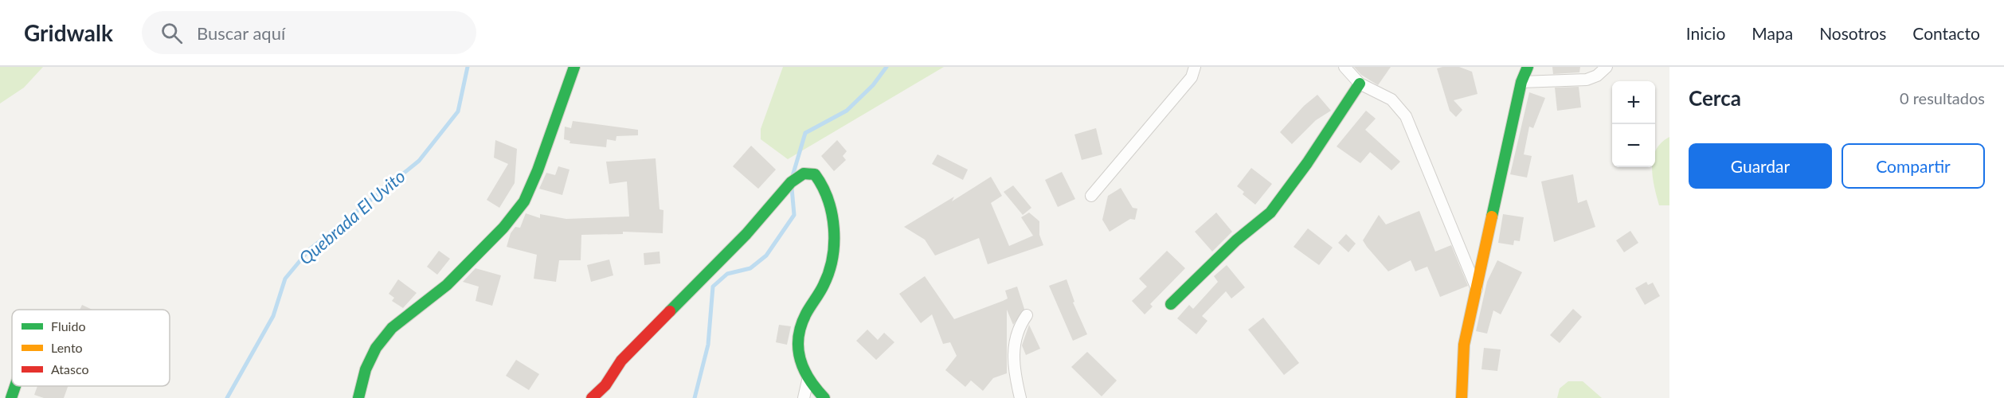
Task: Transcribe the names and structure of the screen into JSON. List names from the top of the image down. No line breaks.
{"water":["Quebrada El Uvito"],"legend":["Fluido","Lento","Atasco"],"page":{"header":"Gridwalk","search":"Buscar aquí","nav":["Inicio","Mapa","Nosotros","Contacto"],"heading":["Cerca","0 resultados"],"map_buttons":["+","−"],"buttons":["Guardar","Compartir"]}}
